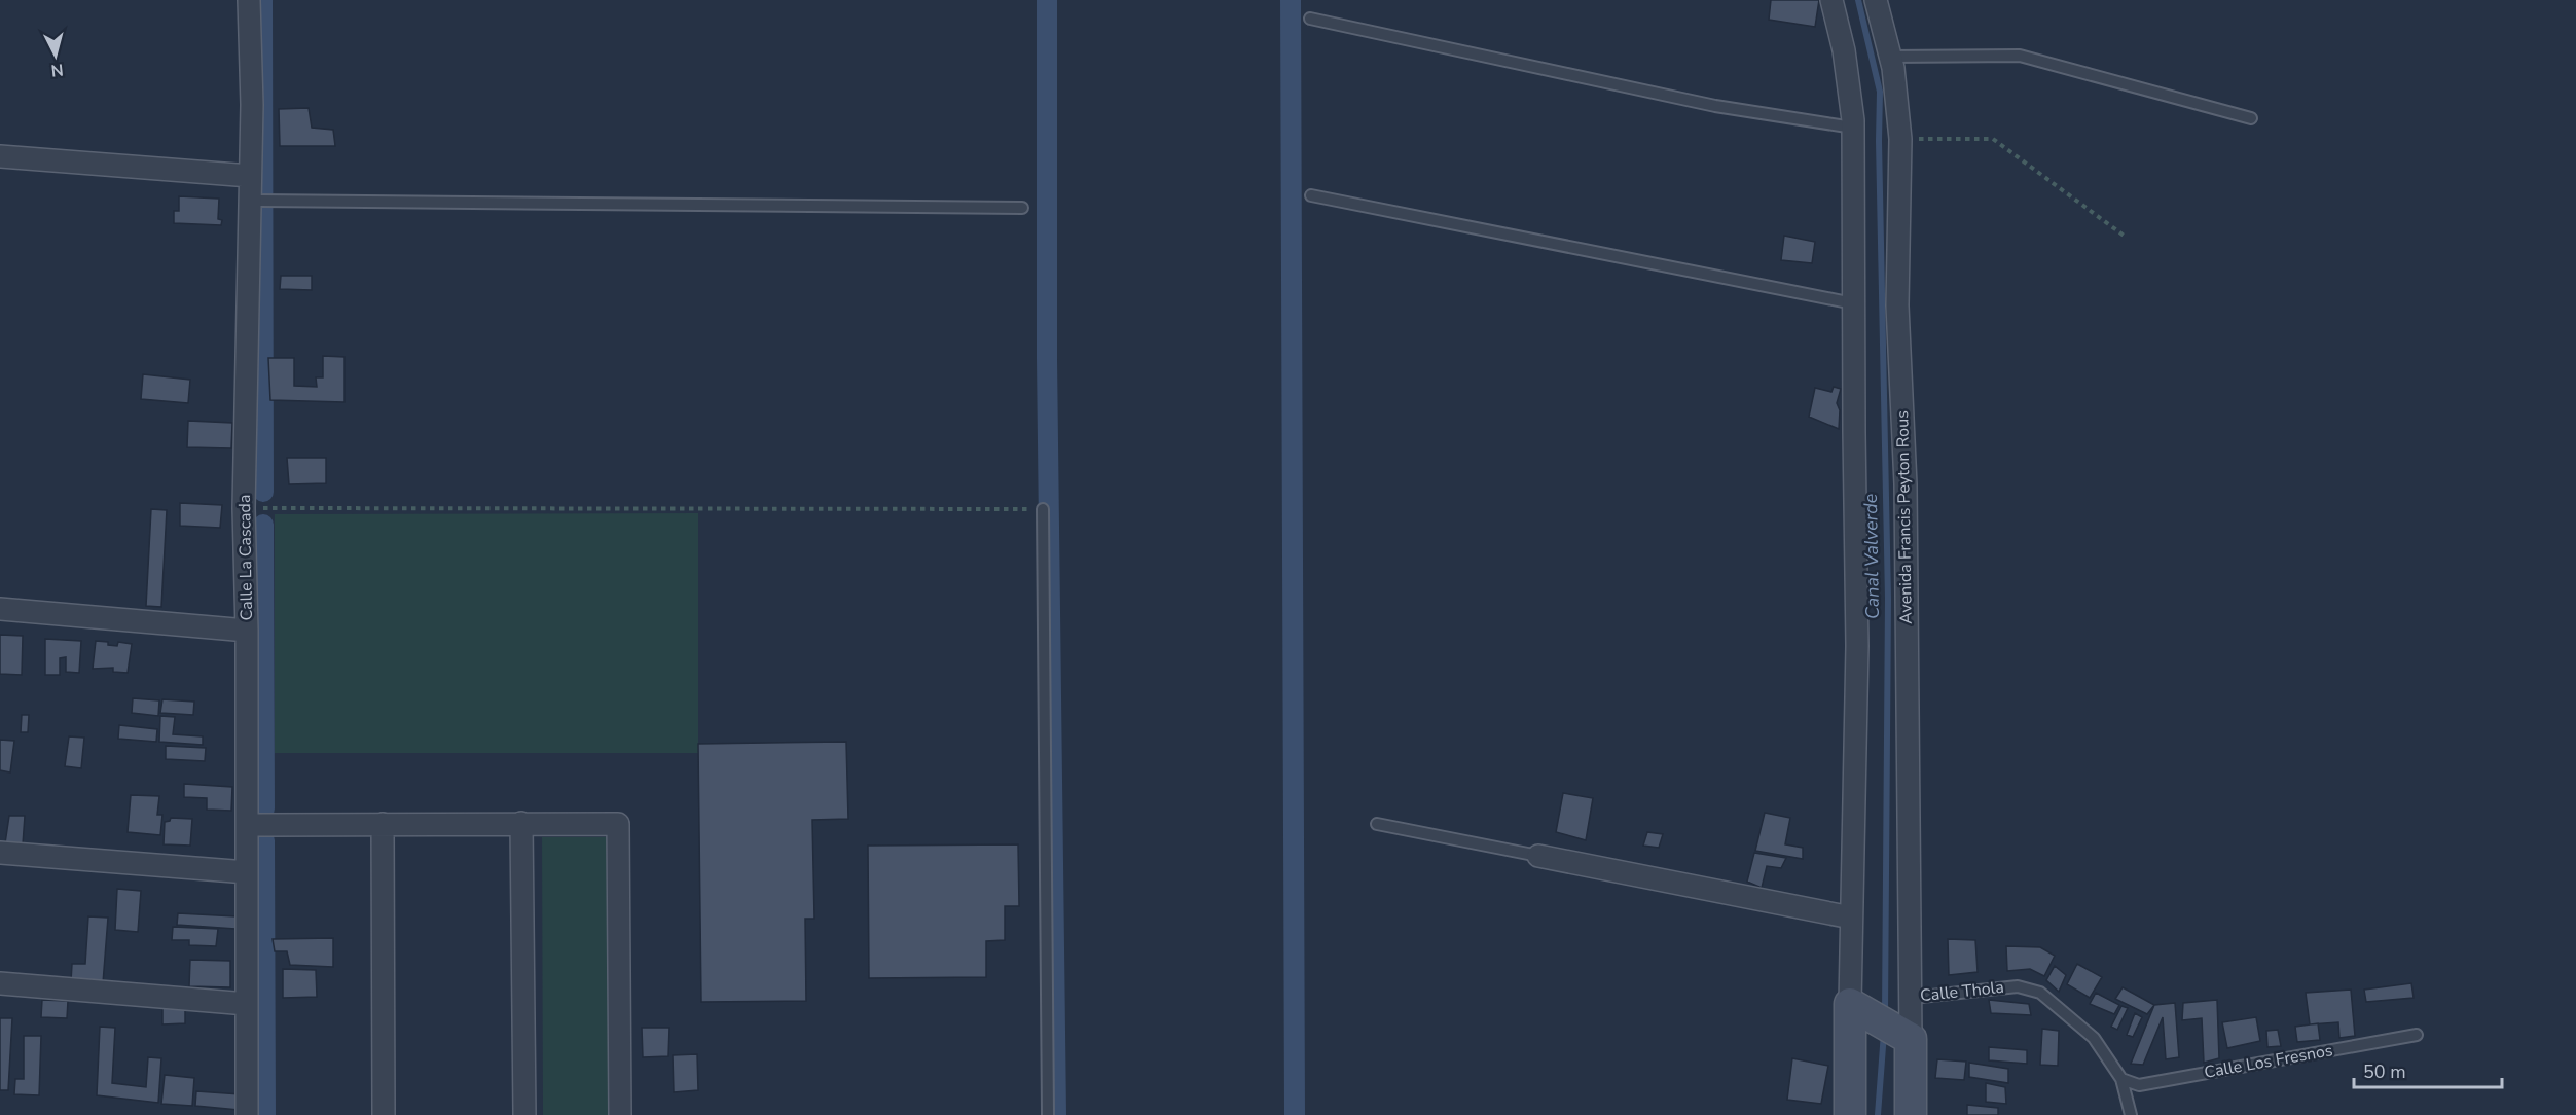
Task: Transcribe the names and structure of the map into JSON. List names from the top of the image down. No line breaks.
{"streets":{"street":["Avenida Francis Peyton Rous","Calle La Cascada"],"lane":["Calle Thola","Calle Los Fresnos"]},"crossings":[["Avenida Francis Peyton Rous","Calle Thola"],["Calle Thola","Calle Los Fresnos"]],"water":["Canal Valverde"],"scale_bar":"50 m","north":"bottom"}
